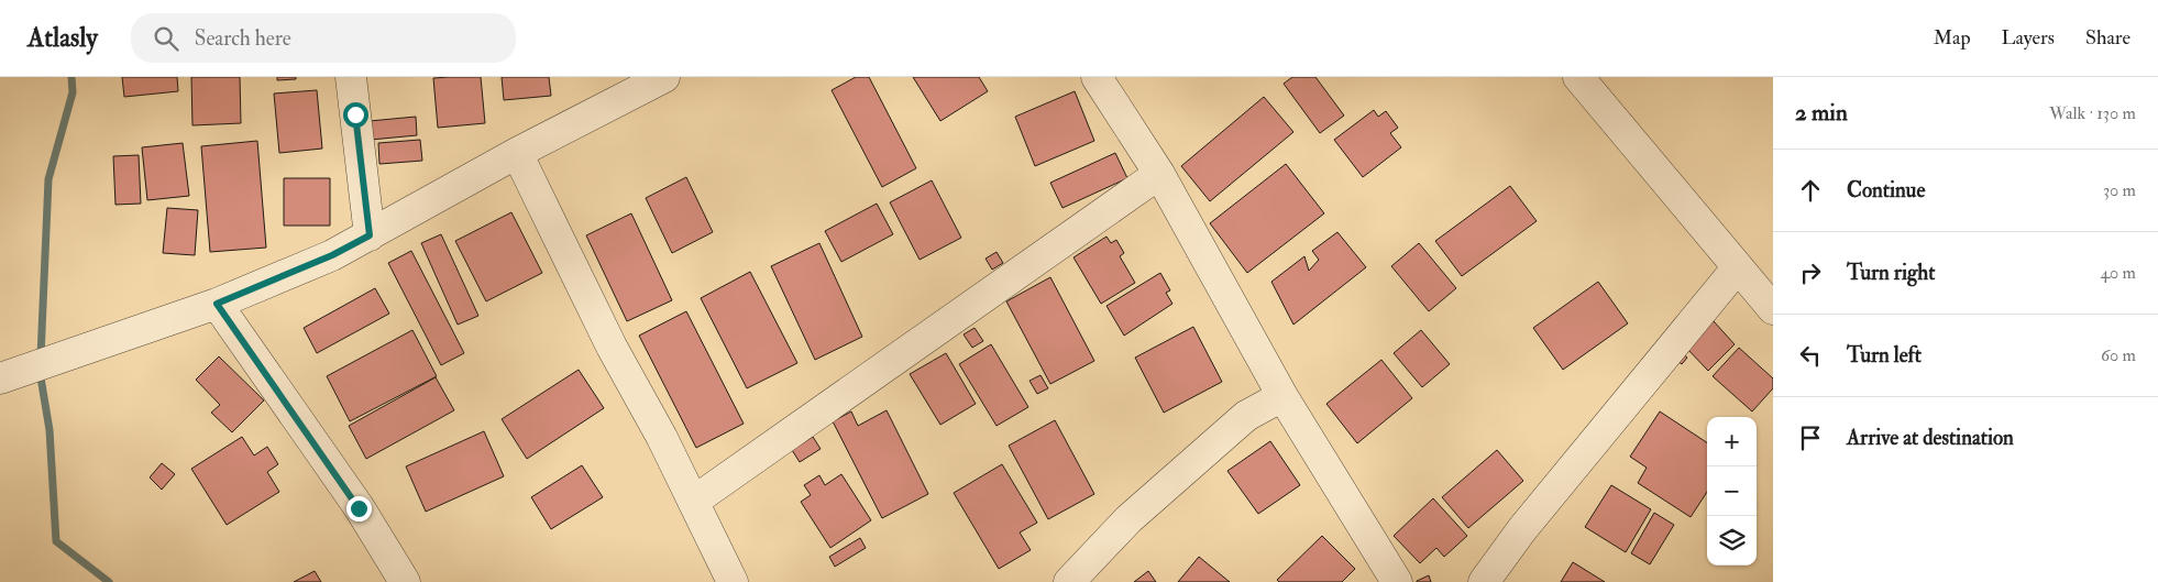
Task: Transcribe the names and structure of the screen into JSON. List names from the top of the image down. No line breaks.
{"page":{"header":"Atlasly","search":"Search here","nav":["Map","Layers","Share"],"heading":["2 min","Walk · 130 m"],"list":[["Continue","30 m"],["Turn right","40 m"],["Turn left","60 m"],"Arrive at destination"],"map_buttons":["+","−"]}}
